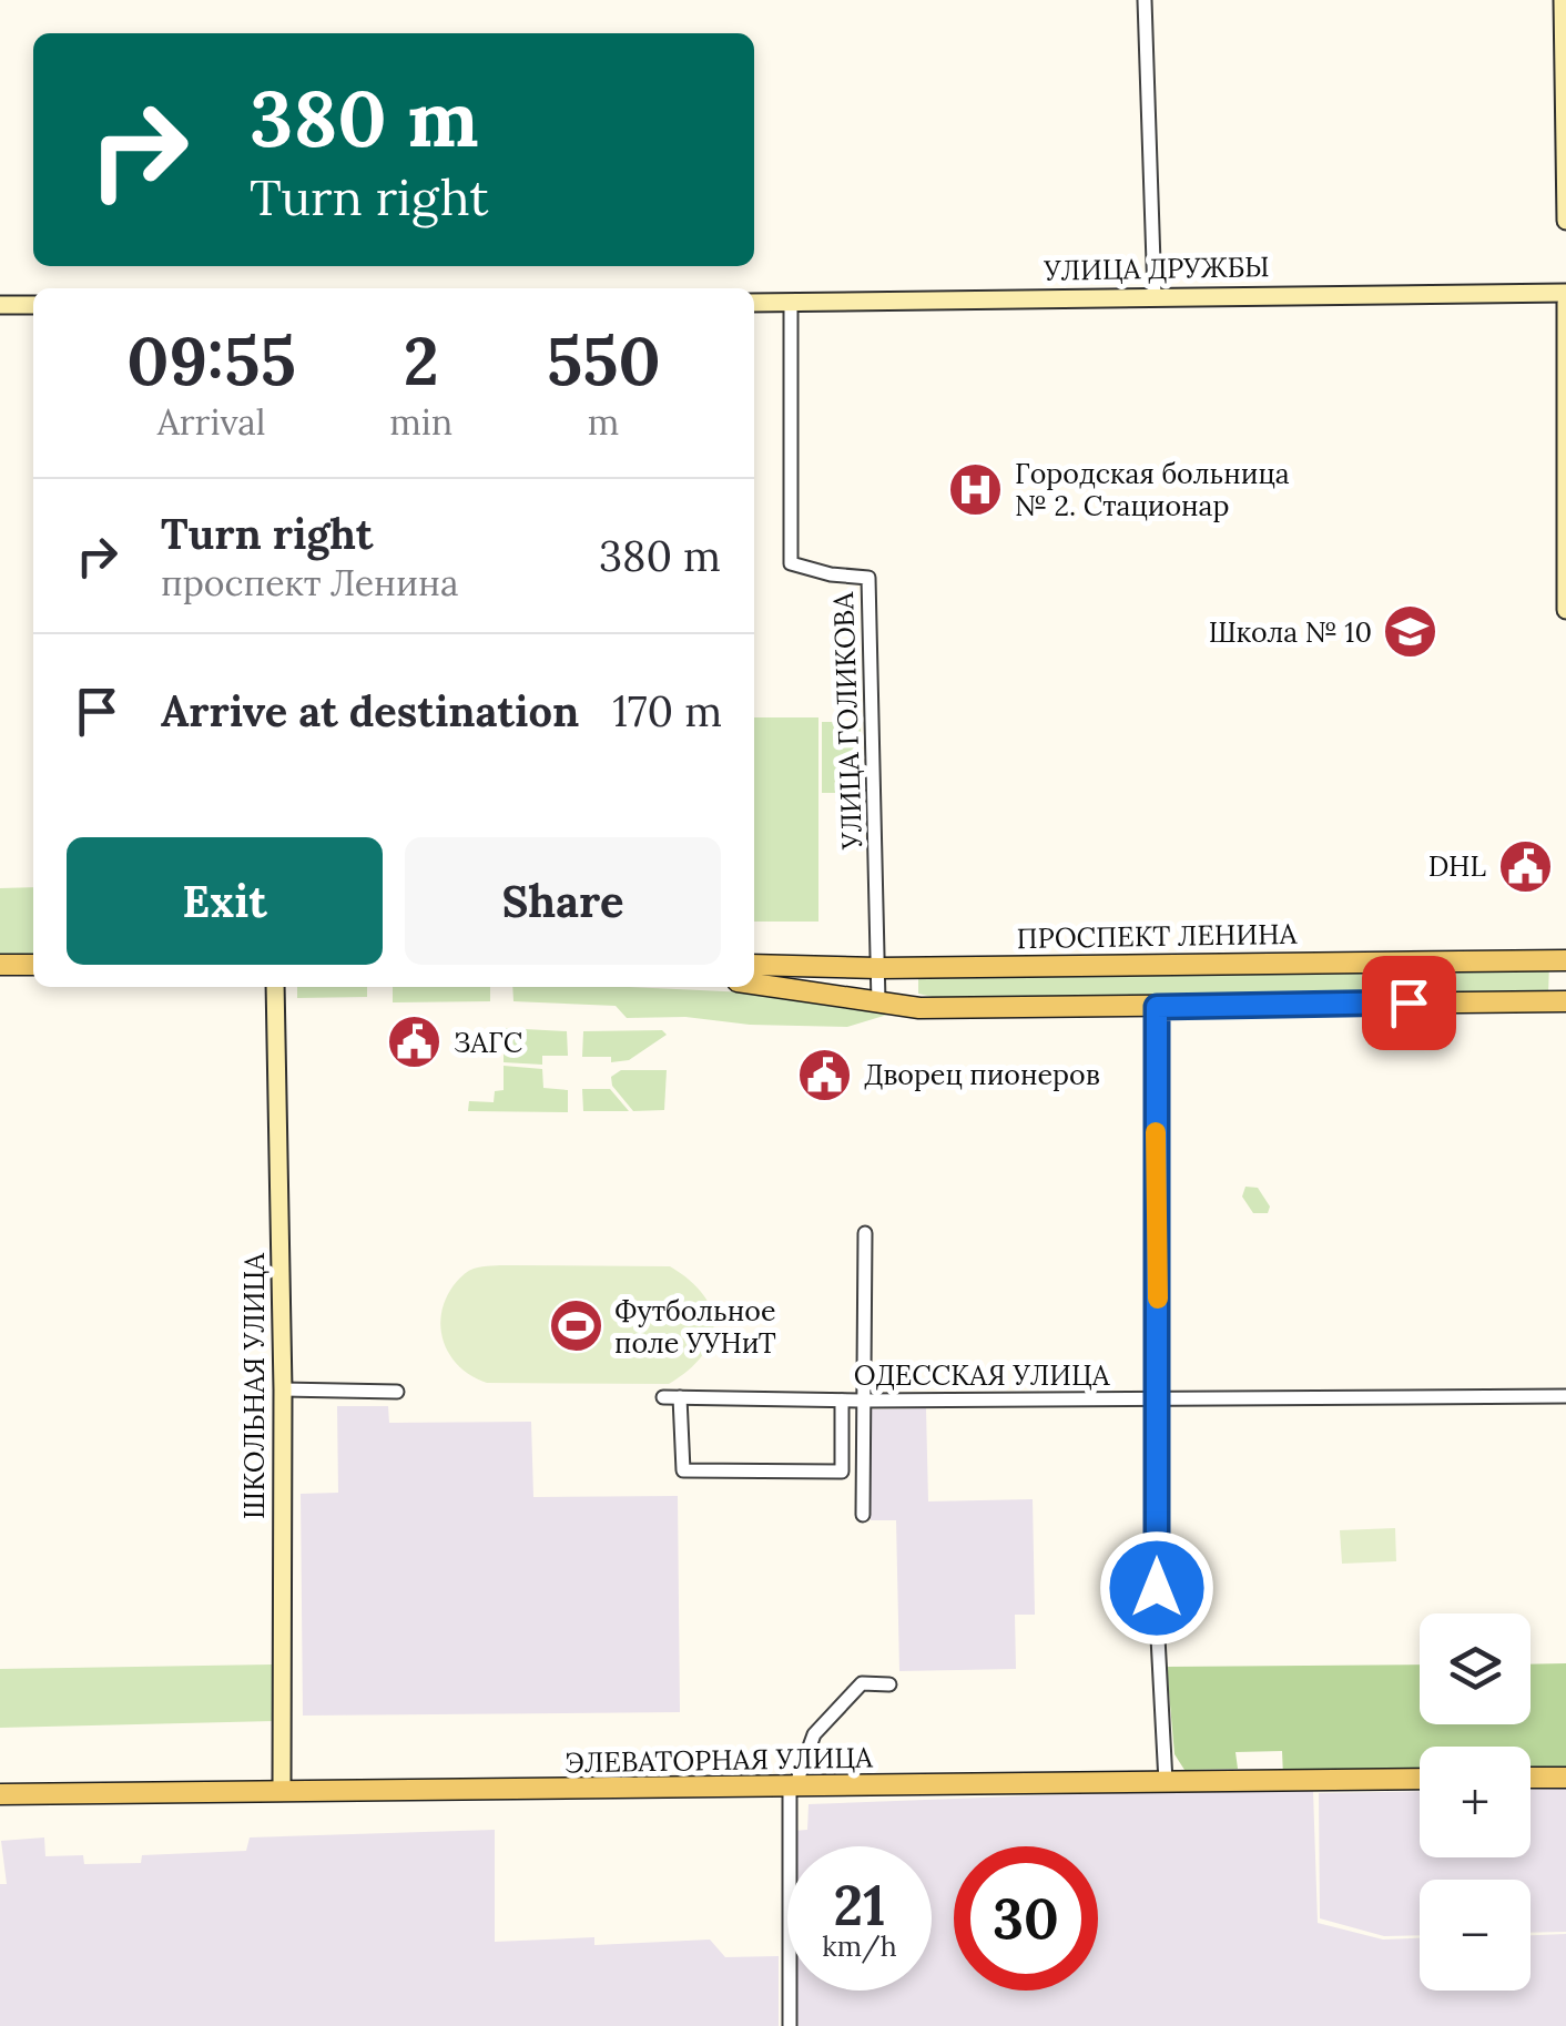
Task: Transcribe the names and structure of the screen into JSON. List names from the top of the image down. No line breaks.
{"streets":{"main road":["ПРОСПЕКТ ЛЕНИНА","ЭЛЕВАТОРНАЯ УЛИЦА"],"street":["УЛИЦА ДРУЖБЫ","УЛИЦА ГОЛИКОВА","ОДЕССКАЯ УЛИЦА","ШКОЛЬНАЯ УЛИЦА"]},"crossings":[["УЛИЦА ДРУЖБЫ","УЛИЦА ГОЛИКОВА"],["УЛИЦА ГОЛИКОВА","ПРОСПЕКТ ЛЕНИНА"],["ШКОЛЬНАЯ УЛИЦА","ЭЛЕВАТОРНАЯ УЛИЦА"]],"places":{"hospital":["Городская больница № 2. Стационар"],"school or university":["Школа № 10"],"public building":["DHL","ЗАГС","Дворец пионеров"],"sports":["Футбольное поле УУНиТ"]},"page":{"turn":["380 m","Turn right"],"eta":["09:55","Arrival","2","min","550","m"],"list":[{"name":"Turn right","note":"проспект Ленина","value":"380 m"},{"name":"Arrive at destination","value":"170 m"}],"buttons":["Exit","Share"],"map_buttons":["+","−"],"speed":"21 km/h","limit":"30"}}
